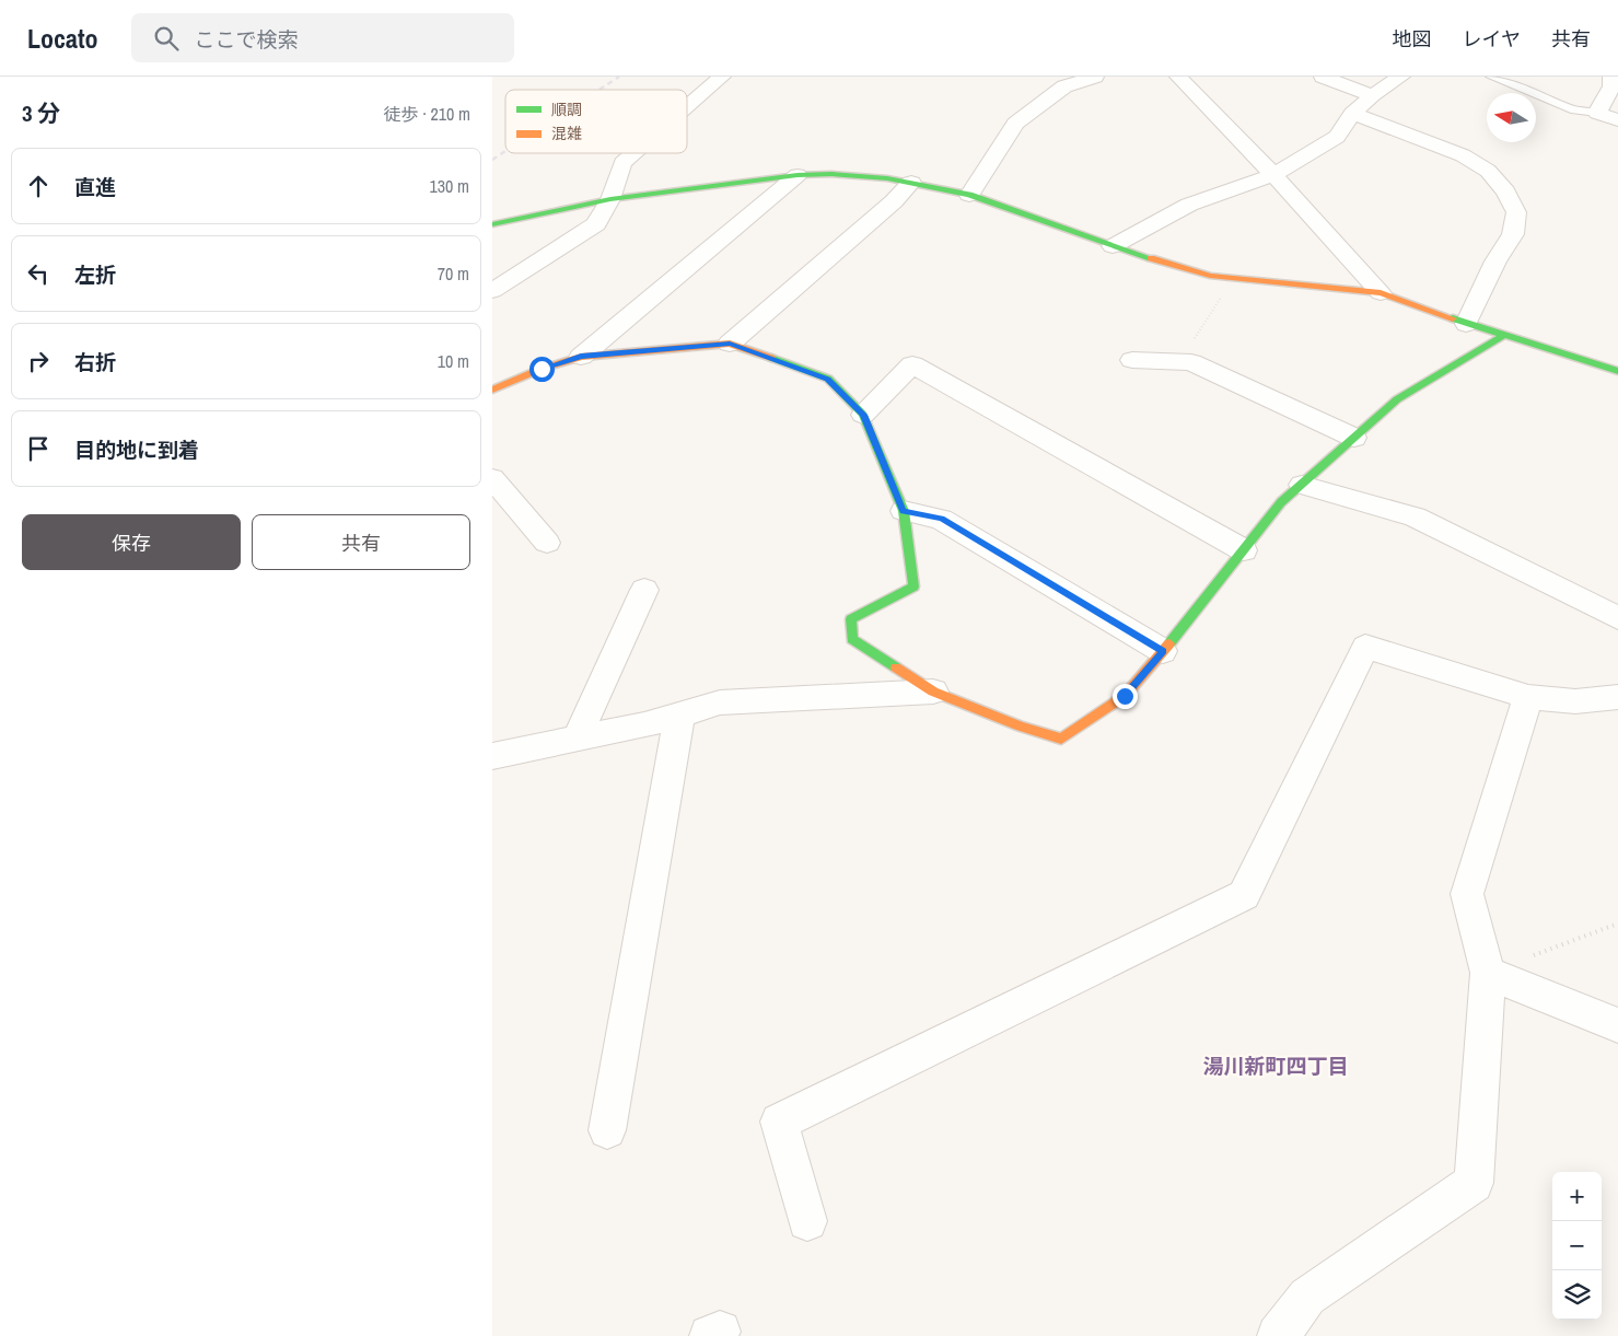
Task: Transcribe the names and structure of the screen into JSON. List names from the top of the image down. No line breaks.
{"districts":["湯川新町四丁目"],"legend":["順調","混雑"],"north":"left","page":{"header":"Locato","search":"ここで検索","nav":["地図","レイヤ","共有"],"heading":["3 分","徒歩 · 210 m"],"list":[["直進","130 m"],["左折","70 m"],["右折","10 m"],"目的地に到着"],"buttons":["保存","共有"],"map_buttons":["+","−"]}}
